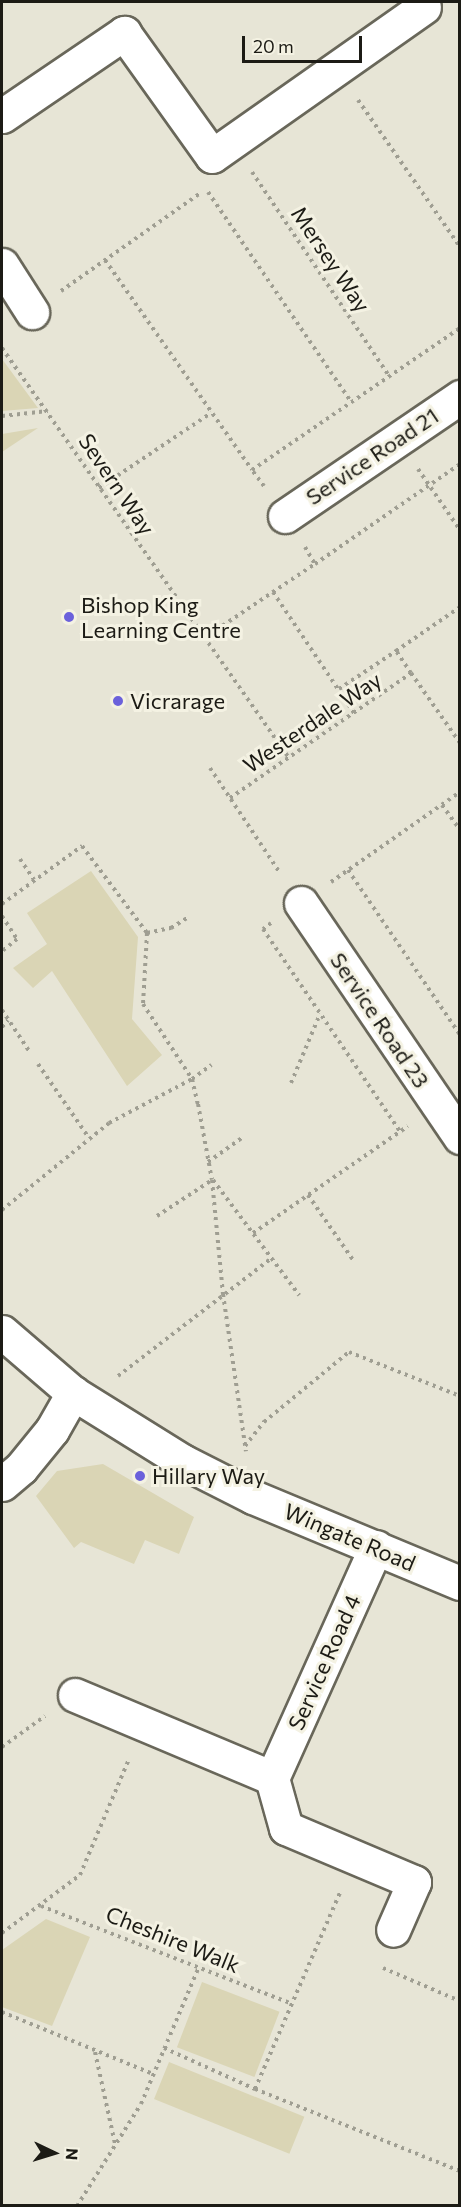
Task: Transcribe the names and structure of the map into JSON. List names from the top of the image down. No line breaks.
{"streets":{"street":["Service Road 21","Service Road 23","Wingate Road","Service Road 4"],"path":["Mersey Way","Severn Way","Westerdale Way","Cheshire Walk"]},"crossings":[["Severn Way","Westerdale Way"],["Wingate Road","Service Road 4"]],"places":["Bishop King Learning Centre","Vicrarage","Hillary Way"],"scale_bar":"20 m","north":"right"}
